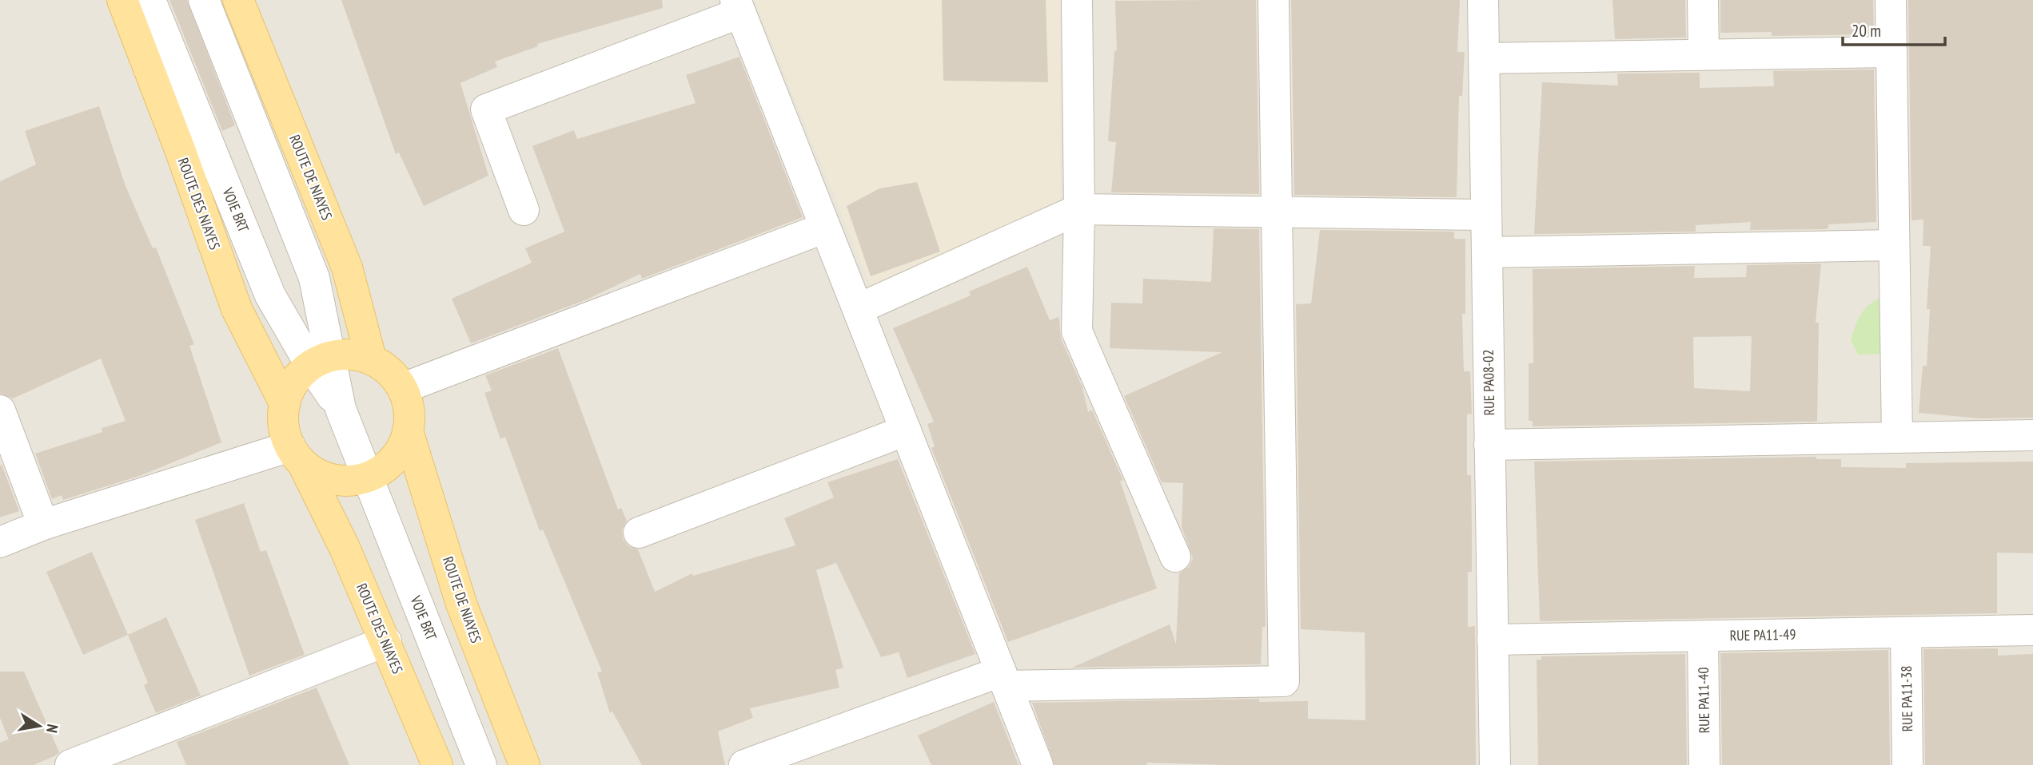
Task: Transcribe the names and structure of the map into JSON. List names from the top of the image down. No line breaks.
{"streets":{"main road":["ROUTE DE NIAYES","ROUTE DES NIAYES"],"street":["VOIE BRT","RUE PA08-02","RUE PA11-49","RUE PA11-38","RUE PA11-40"]},"crossings":[["ROUTE DE NIAYES","VOIE BRT"],["RUE PA08-02","RUE PA11-49"],["RUE PA11-49","RUE PA11-38"],["RUE PA11-49","RUE PA11-40"]],"scale_bar":"20 m","north":"right"}
